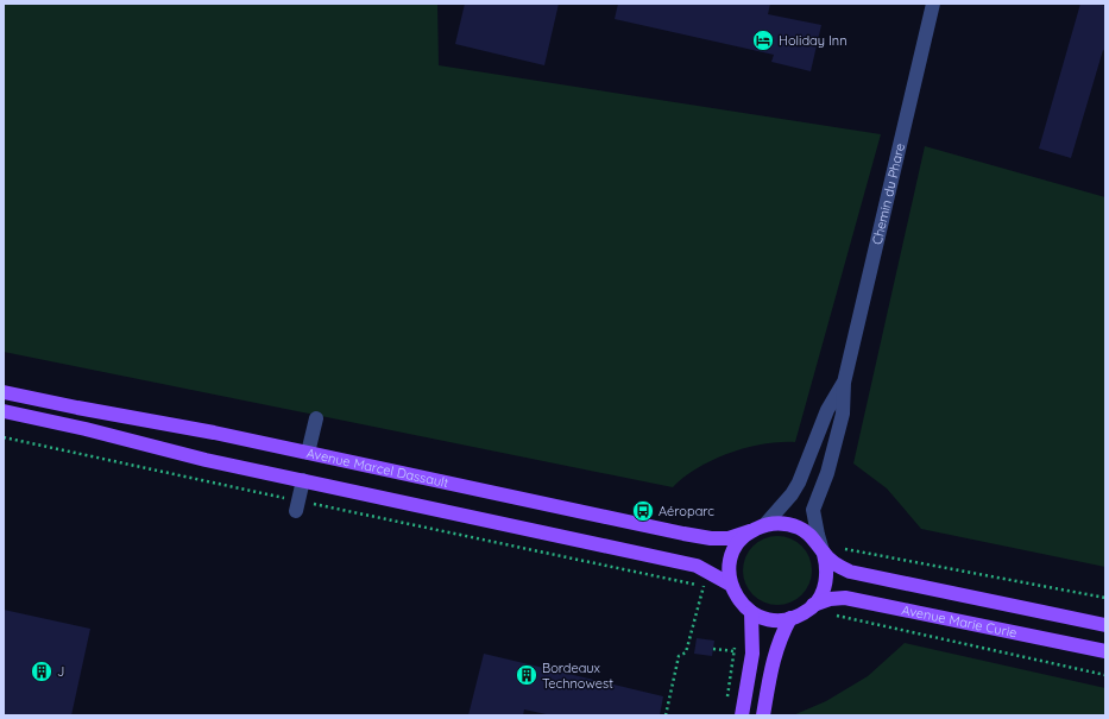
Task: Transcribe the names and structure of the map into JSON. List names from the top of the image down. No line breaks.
{"streets":{"main road":["Avenue Marcel Dassault","Avenue Marie Curie"],"street":["Chemin du Phare"]},"crossings":[["Chemin du Phare","Avenue Marcel Dassault"],["Chemin du Phare","Avenue Marie Curie"],["Avenue Marcel Dassault","Avenue Marie Curie"]],"places":{"hotel":["Holiday Inn"],"bus stop":["Aéroparc"],"building":["J","Bordeaux Technowest"]}}
